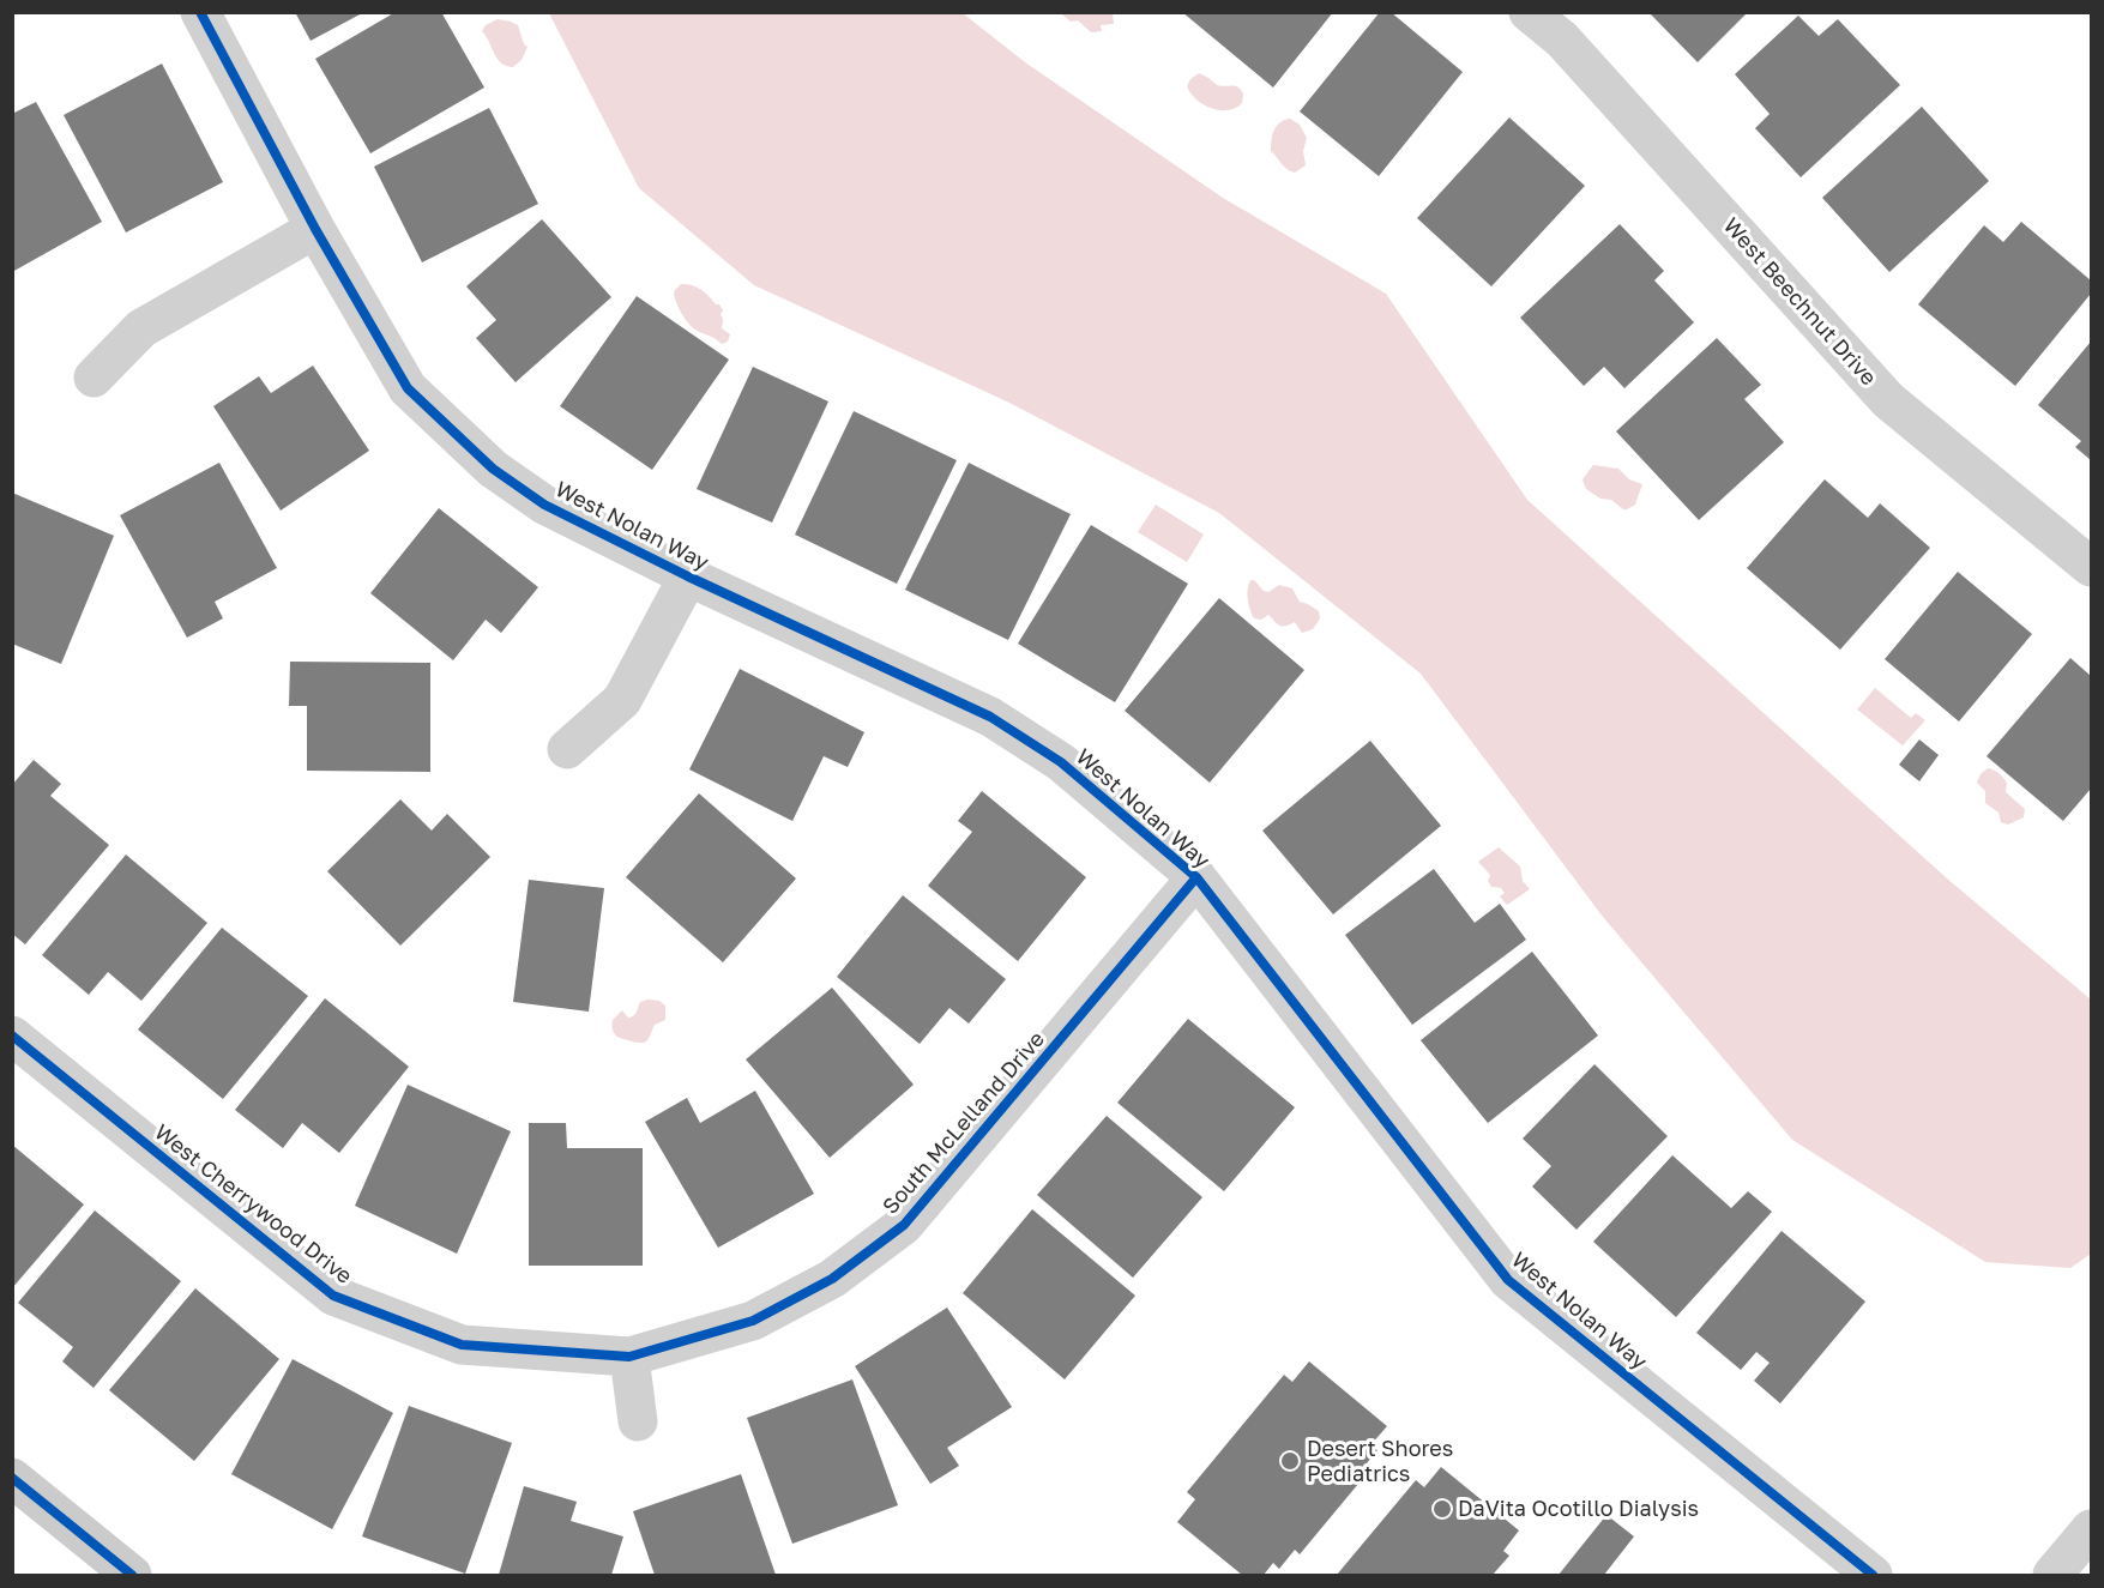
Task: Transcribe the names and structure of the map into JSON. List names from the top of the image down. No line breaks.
{"streets":{"street":["West Beechnut Drive","West Nolan Way","South McLelland Drive","West Cherrywood Drive"]},"crossings":[["West Nolan Way","South McLelland Drive"],["South McLelland Drive","West Cherrywood Drive"]],"places":["Desert Shores Pediatrics","DaVita Ocotillo Dialysis"]}
